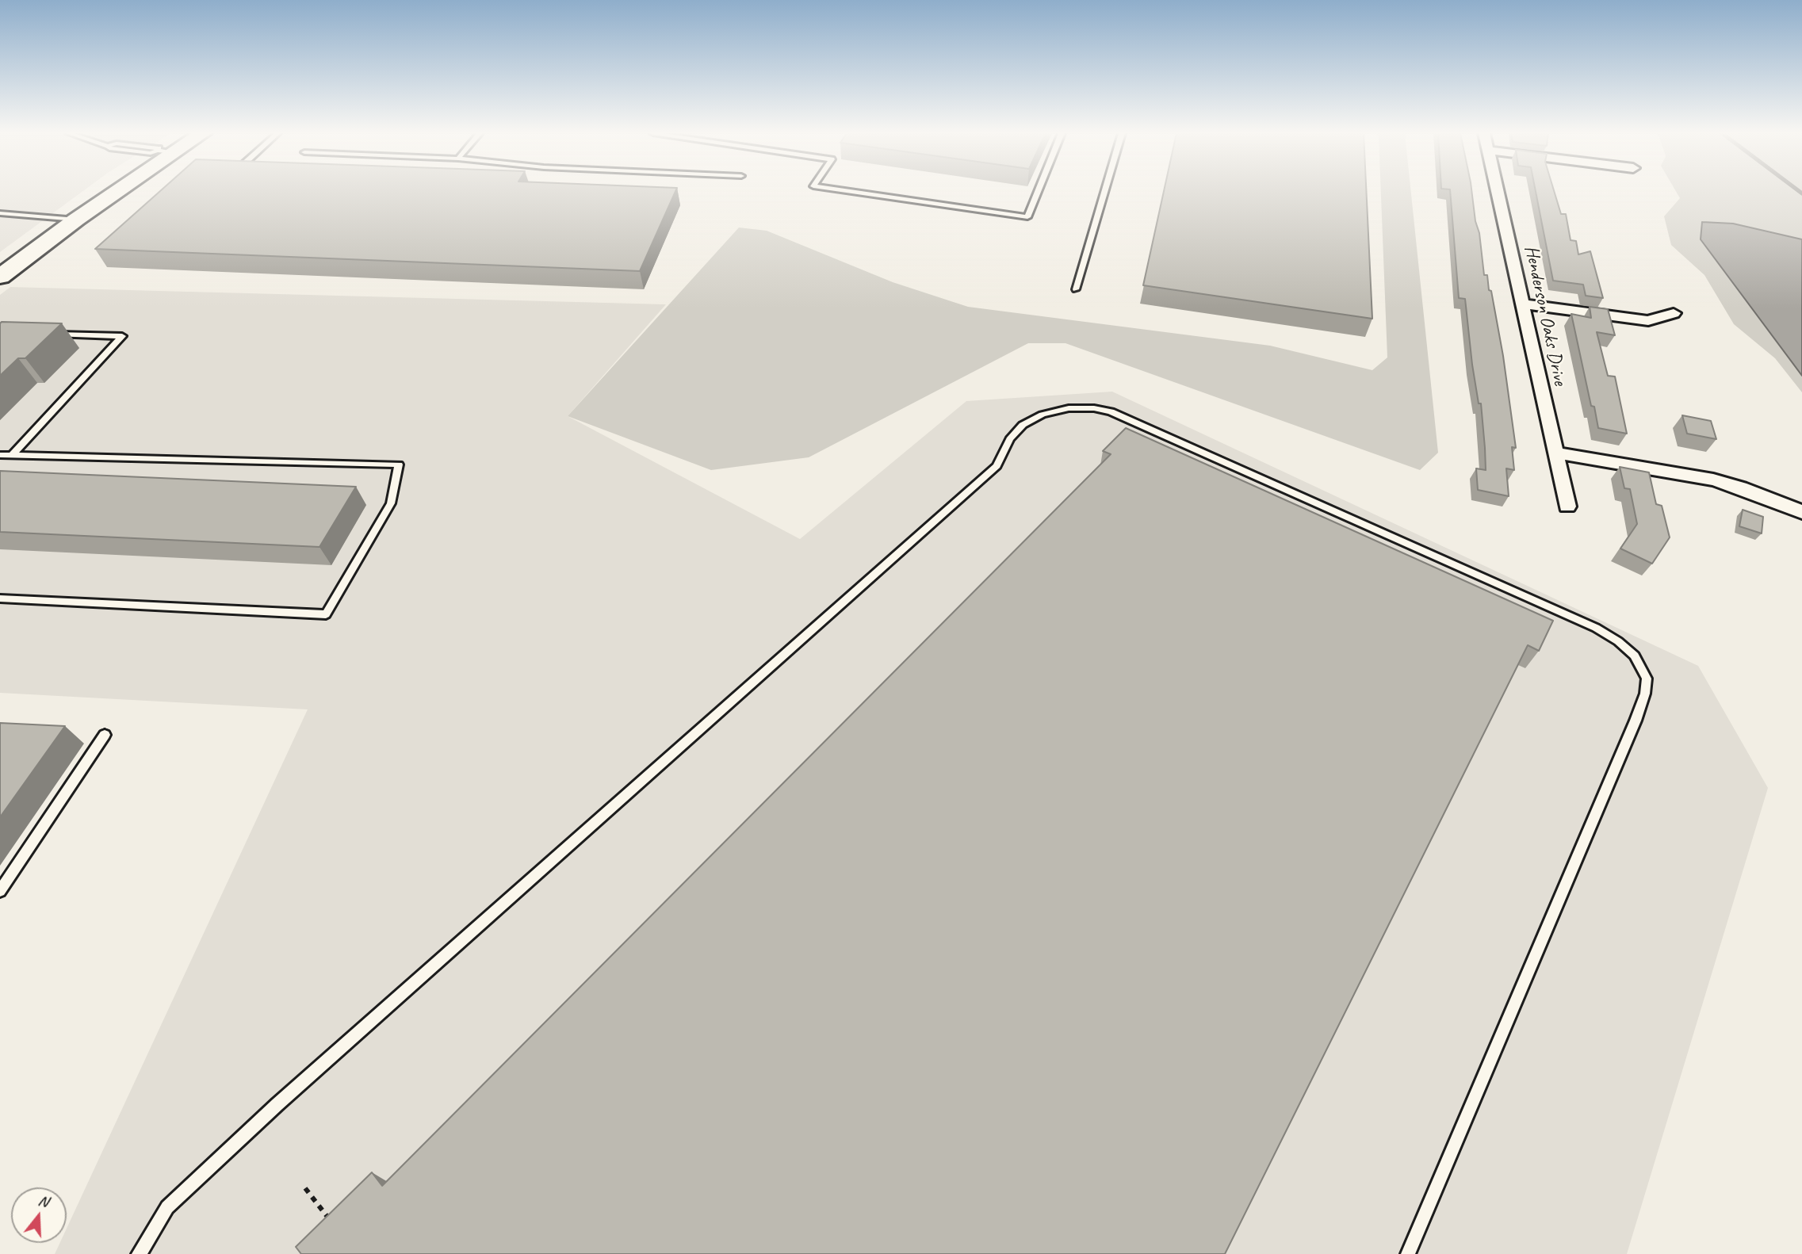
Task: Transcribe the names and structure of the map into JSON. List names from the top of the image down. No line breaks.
{"streets":{"street":["Henderson Oaks Drive"]},"north":"top"}
